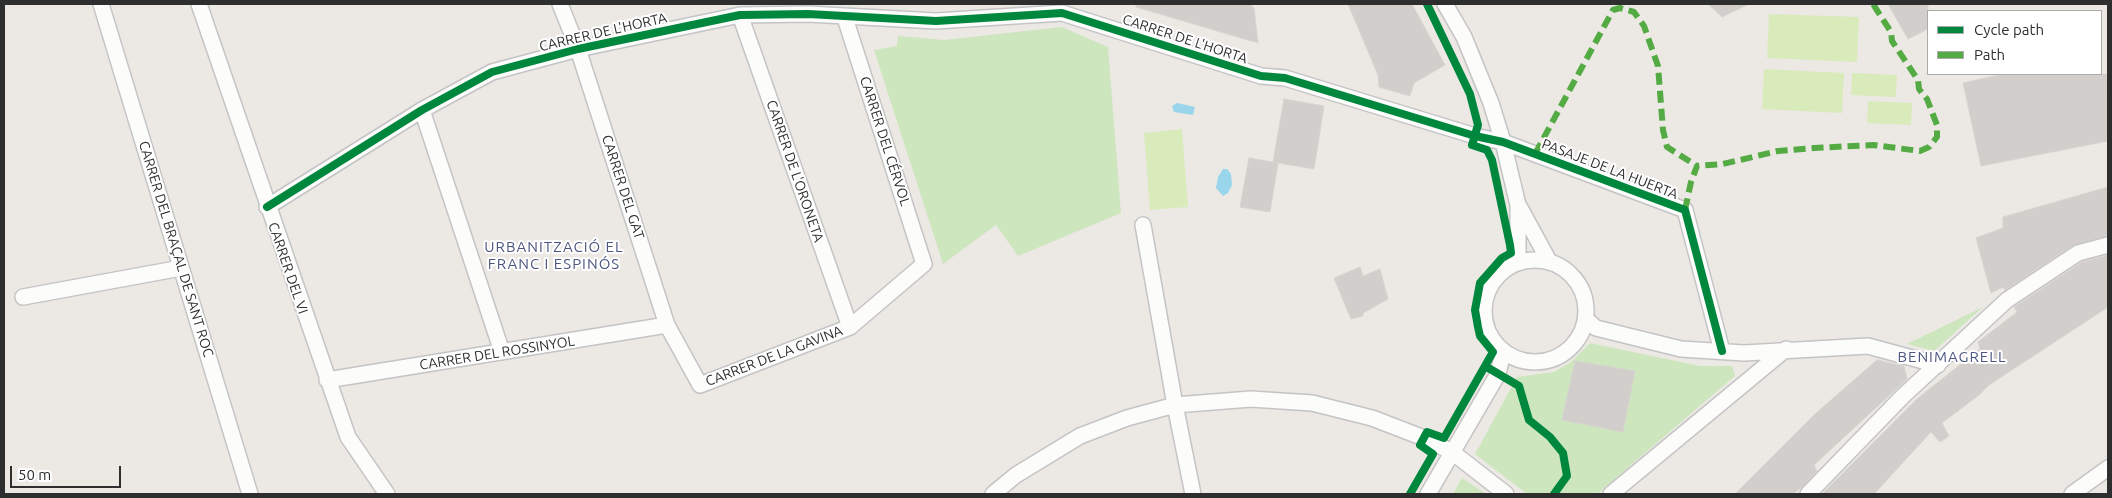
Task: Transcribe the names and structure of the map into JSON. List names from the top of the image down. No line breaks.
{"streets":{"street":["CARRER DE L'HORTA","CARRER DEL CÉRVOL","PASAJE DE LA HUERTA","CARRER DE L'ORONETA","CARRER DEL GAT","CARRER DEL BRAÇAL DE SANT ROC","CARRER DEL VI","CARRER DEL ROSSINYOL","CARRER DE LA GAVINA"]},"crossings":[["CARRER DE L'HORTA","CARRER DEL CÉRVOL"],["CARRER DE L'HORTA","PASAJE DE LA HUERTA"],["CARRER DE L'HORTA","CARRER DE L'ORONETA"],["CARRER DE L'HORTA","CARRER DEL GAT"],["CARRER DE L'HORTA","CARRER DEL VI"],["CARRER DEL CÉRVOL","CARRER DE LA GAVINA"],["CARRER DE L'ORONETA","CARRER DE LA GAVINA"],["CARRER DEL GAT","CARRER DEL ROSSINYOL"],["CARRER DEL GAT","CARRER DE LA GAVINA"],["CARRER DEL VI","CARRER DEL ROSSINYOL"],["CARRER DEL ROSSINYOL","CARRER DE LA GAVINA"]],"districts":["URBANITZACIÓ EL FRANC I ESPINÓS","BENIMAGRELL"],"legend":["Cycle path","Path"],"scale_bar":"50 m"}
